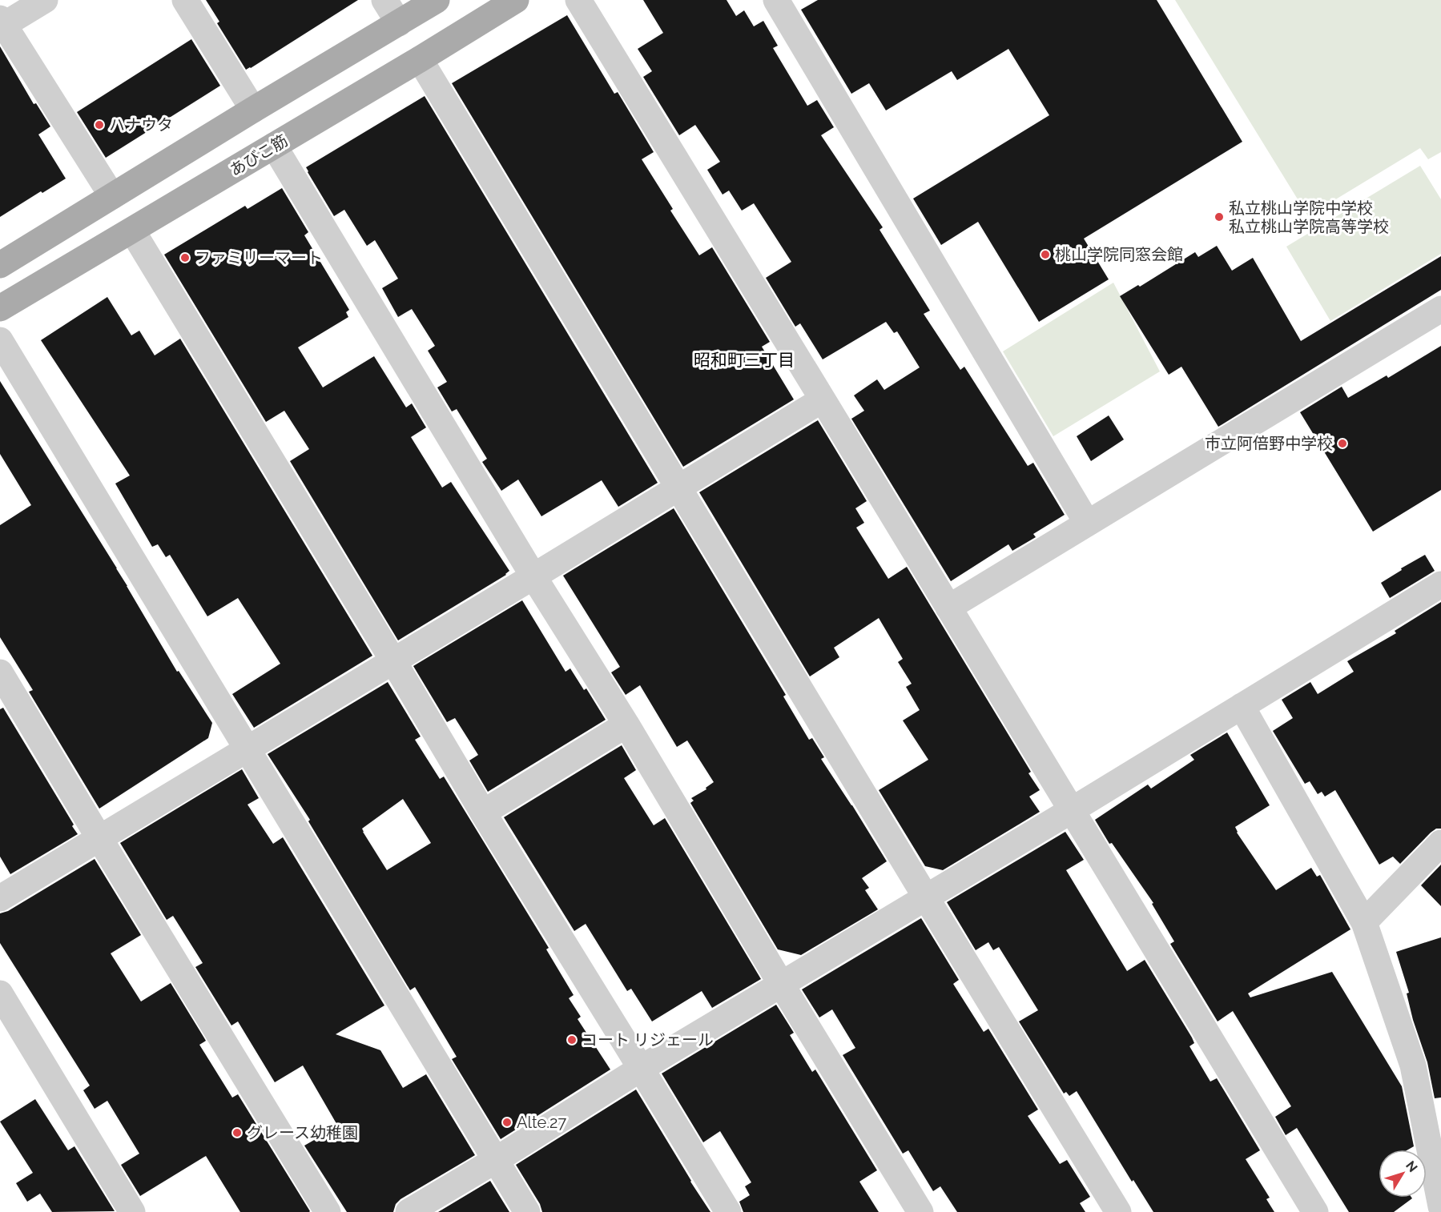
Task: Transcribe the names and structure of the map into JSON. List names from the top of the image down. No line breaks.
{"streets":{"main road":["あびこ筋"]},"districts":["昭和町三丁目"],"places":["ハナウタ","私立桃山学院中学校 私立桃山学院高等学校","桃山学院同窓会館","ファミリーマート","市立阿倍野中学校","コート リジェール","Alte.27","グレース幼稚園"],"north":"top right"}
